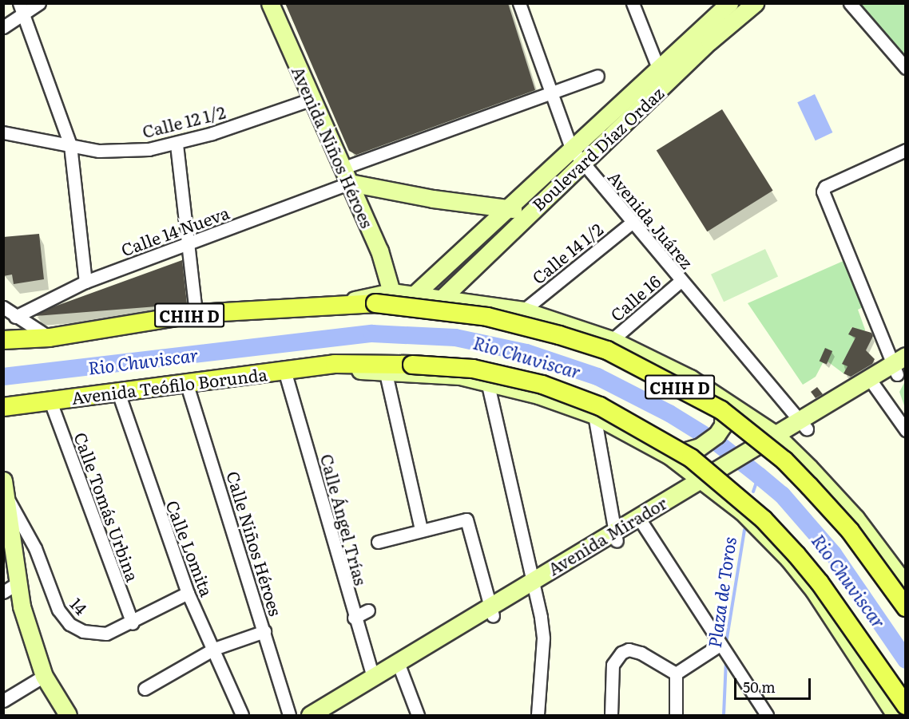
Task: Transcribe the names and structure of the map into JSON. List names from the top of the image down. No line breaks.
{"streets":{"main road":["Avenida Niños Héroes","Boulevard Díaz Ordaz","CHIH D","Avenida Teófilo Borunda","Avenida Mirador"],"street":["Calle 12 1/2","Avenida Juárez","Calle 14 Nueva","Calle 14 1/2","Calle 16","Calle Tomás Urbina","Calle Ángel Trías","Calle Niños Héroes","Calle Lomita","14"]},"crossings":[["Calle 12 1/2","Avenida Niños Héroes"],["Avenida Niños Héroes","Calle 14 Nueva"],["Boulevard Díaz Ordaz","Avenida Juárez"],["Avenida Juárez","Calle 14 Nueva"],["Avenida Juárez","Calle 14 1/2"],["Avenida Juárez","Calle 16"],["Avenida Juárez","Avenida Mirador"],["Avenida Teófilo Borunda","Calle Tomás Urbina"],["Avenida Teófilo Borunda","Calle Ángel Trías"],["Avenida Teófilo Borunda","Avenida Mirador"],["Avenida Teófilo Borunda","Calle Niños Héroes"],["Avenida Teófilo Borunda","Calle Lomita"],["Calle Tomás Urbina","14"],["Calle Ángel Trías","Avenida Mirador"],["Calle Lomita","14"]],"water":["Rio Chuviscar","Plaza de Toros"],"scale_bar":"50 m"}
